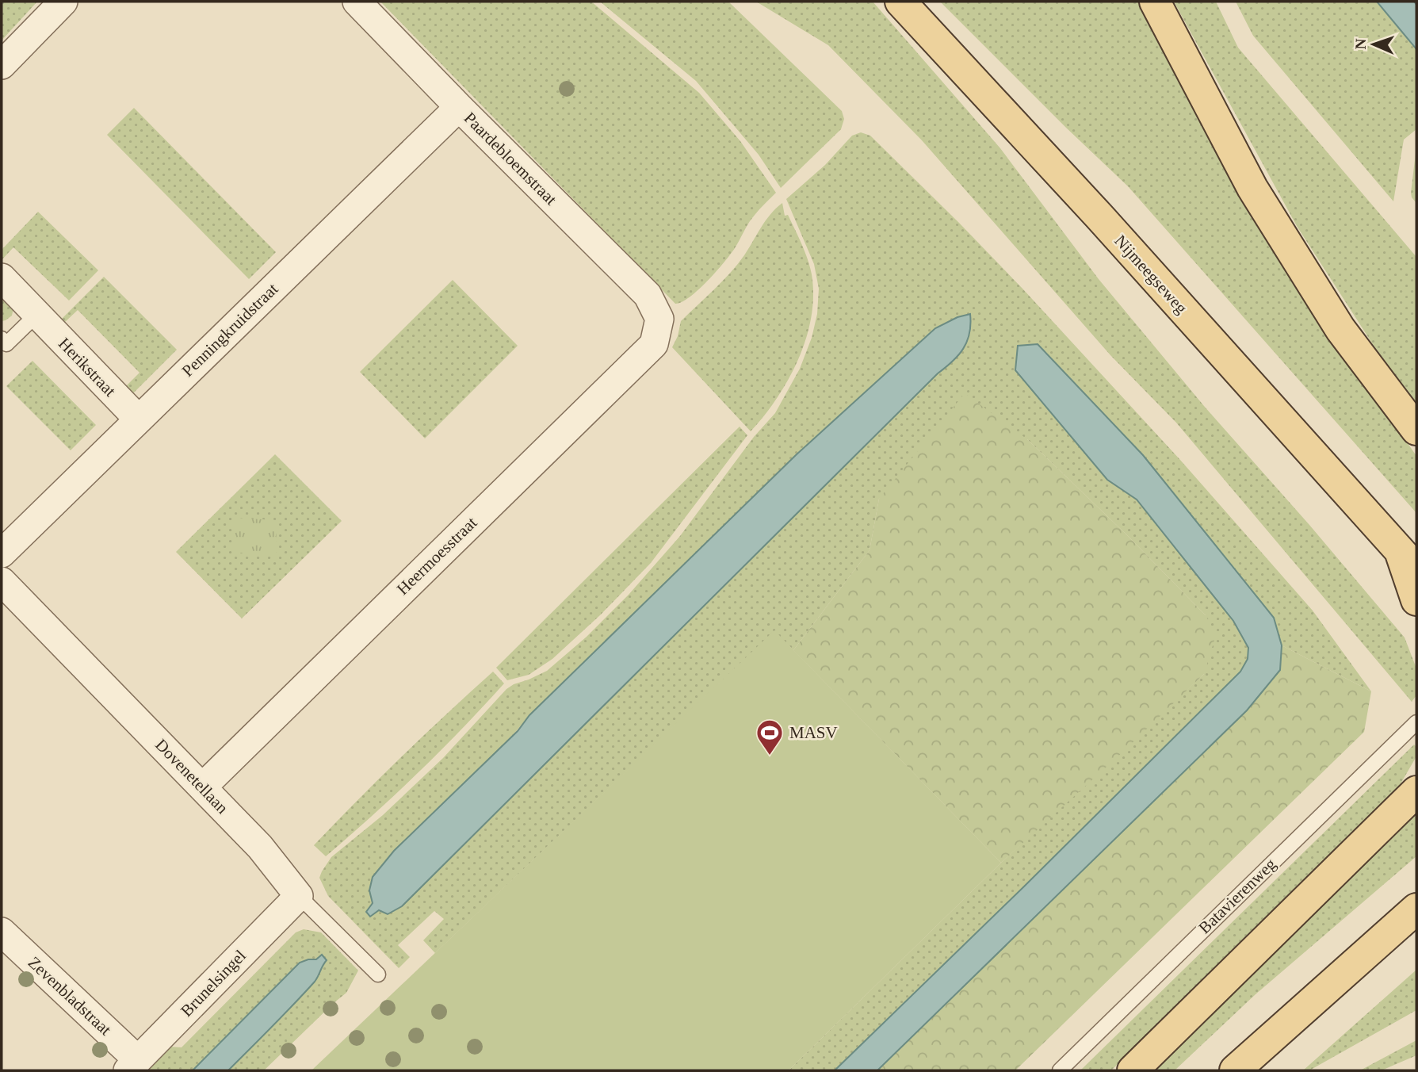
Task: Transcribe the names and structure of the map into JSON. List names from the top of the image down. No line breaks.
{"streets":{"main road":["Nijmeegseweg"],"street":["Paardebloemstraat","Penningkruidstraat","Herikstraat","Heermoesstraat","Dovenetellaan","Brunelsingel","Zevenbladstraat"],"lane":["Batavierenweg"]},"crossings":[["Paardebloemstraat","Penningkruidstraat"],["Paardebloemstraat","Heermoesstraat"],["Penningkruidstraat","Herikstraat"],["Heermoesstraat","Dovenetellaan"],["Dovenetellaan","Brunelsingel"],["Brunelsingel","Zevenbladstraat"]],"places":{"sports":["MASV"]},"north":"left"}
